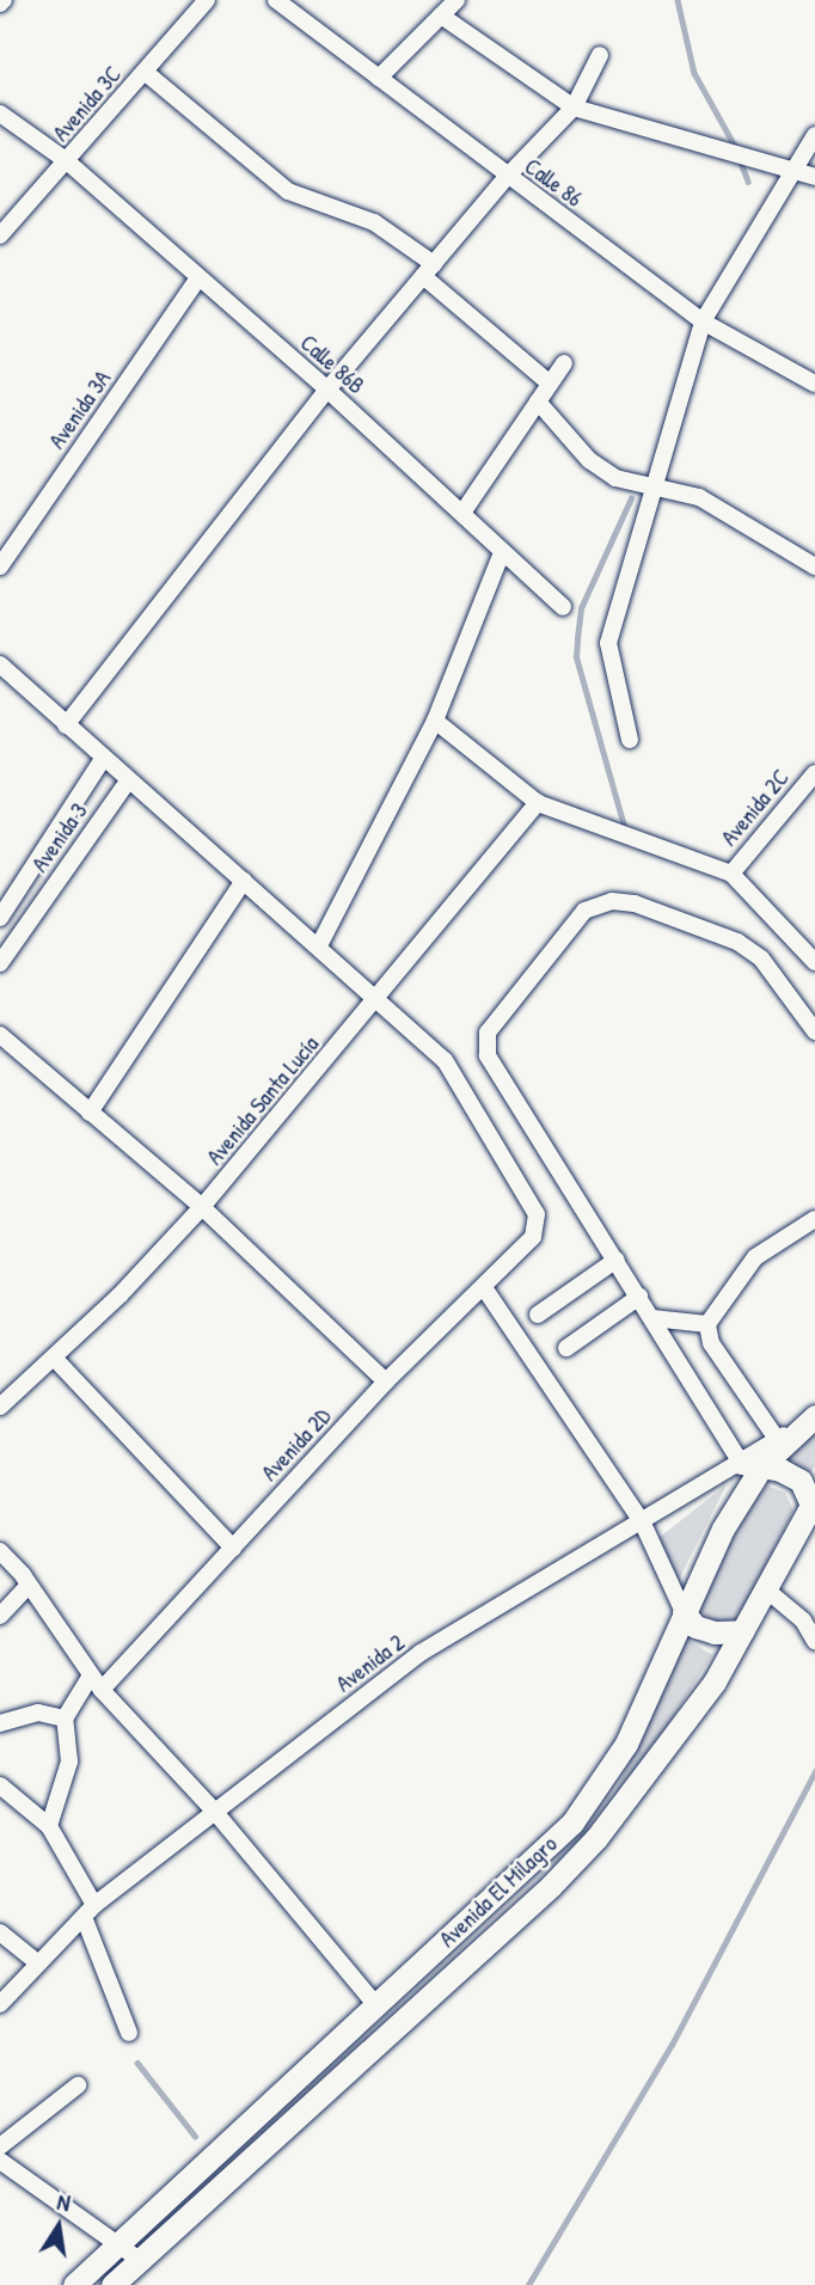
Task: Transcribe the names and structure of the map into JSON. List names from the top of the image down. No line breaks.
{"streets":{"main road":["Avenida El Milagro"],"street":["Avenida 3C","Calle 86","Calle 86B","Avenida 3A","Avenida 2C","Avenida 3","Avenida Santa Lucía","Avenida 2D","Avenida 2"]},"crossings":[["Avenida 3C","Calle 86B"],["Calle 86B","Avenida 3A"],["Avenida Santa Lucía","Avenida 2D"],["Avenida 2","Avenida El Milagro"]],"north":"top"}
